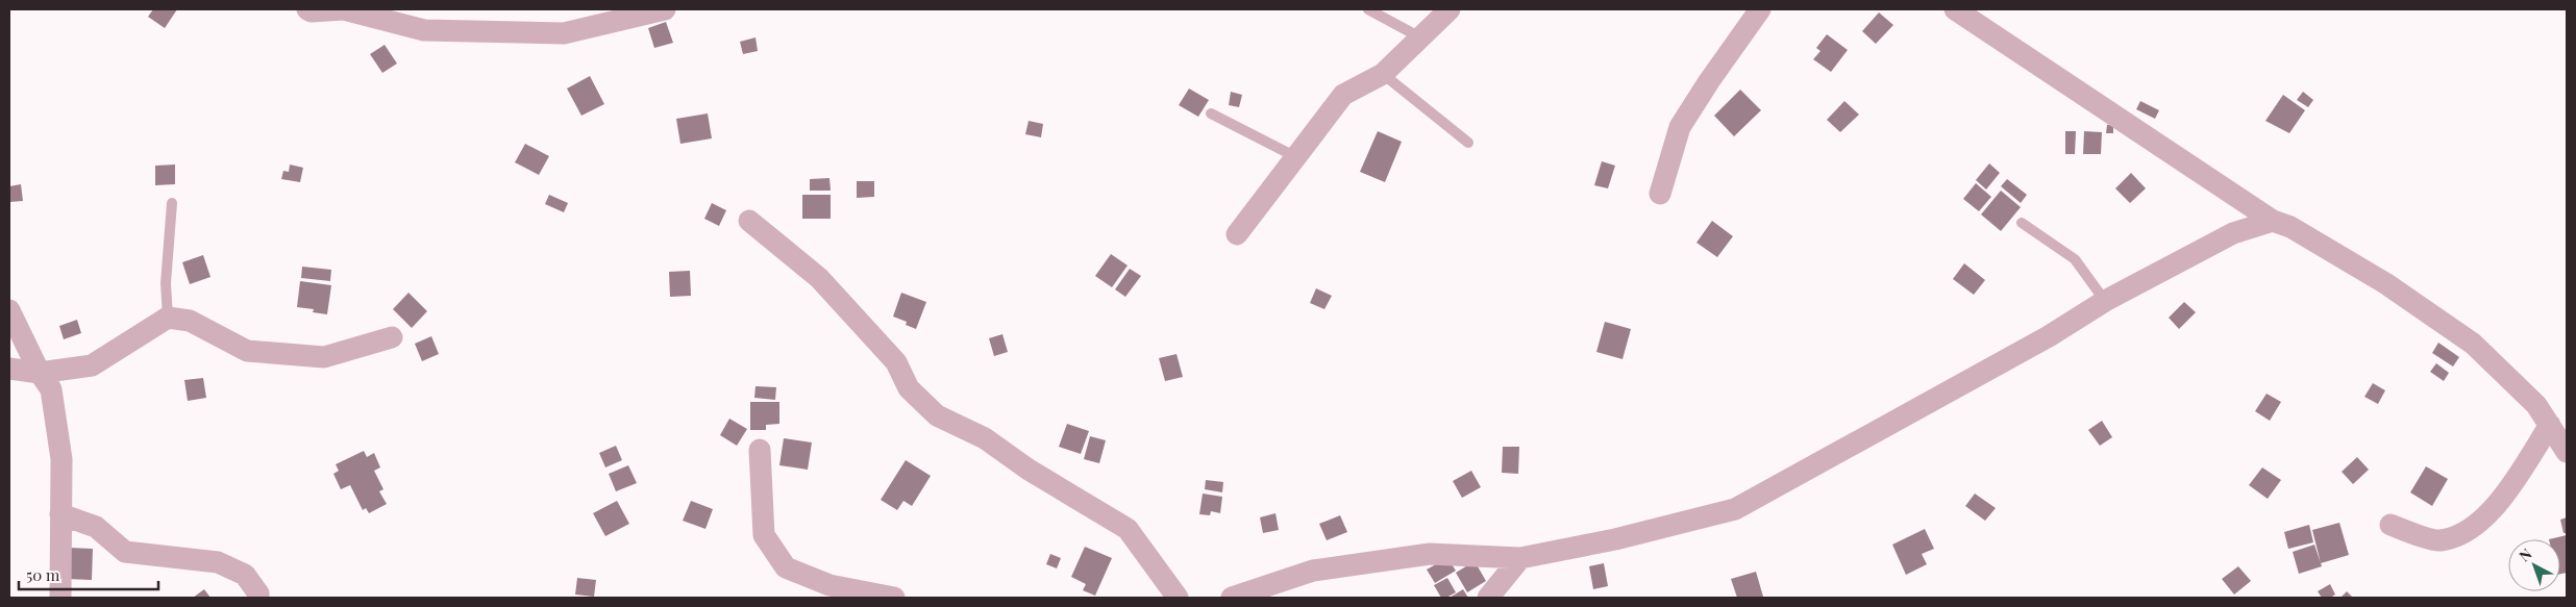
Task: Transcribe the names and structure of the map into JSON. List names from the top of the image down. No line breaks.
{"scale_bar":"50 m","north":"top left"}
